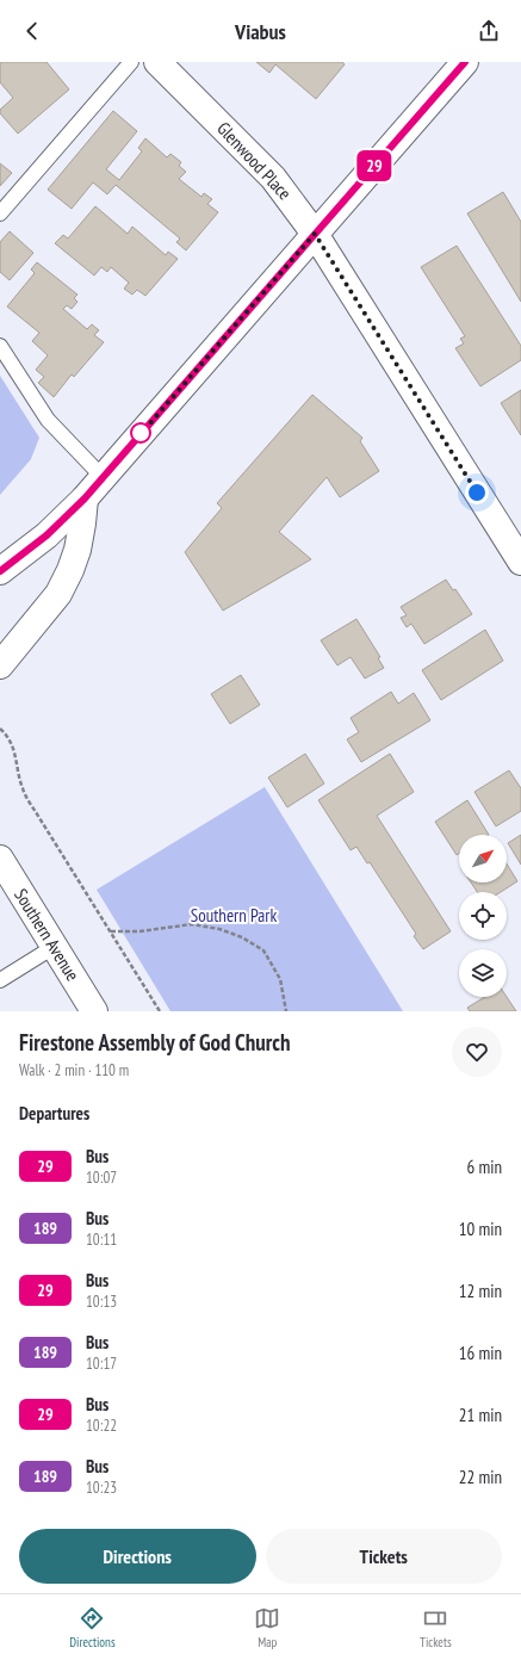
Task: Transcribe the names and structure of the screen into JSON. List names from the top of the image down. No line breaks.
{"streets":{"street":["Glenwood Place","Southern Avenue"]},"parks":["Southern Park"],"lines":["bus line 29"],"north":"top right","page":{"header":"Viabus","on_map":"29","heading":[["Firestone Assembly of God Church","Walk · 2 min · 110 m"],"Departures"],"list":[{"mark":"29","name":"Bus","note":"10:07","value":"6 min"},{"mark":"189","name":"Bus","note":"10:11","value":"10 min"},{"mark":"29","name":"Bus","note":"10:13","value":"12 min"},{"mark":"189","name":"Bus","note":"10:17","value":"16 min"},{"mark":"29","name":"Bus","note":"10:22","value":"21 min"},{"mark":"189","name":"Bus","note":"10:23","value":"22 min"}],"buttons":["Directions","Tickets"],"tabs":["Directions","Map","Tickets"]}}
